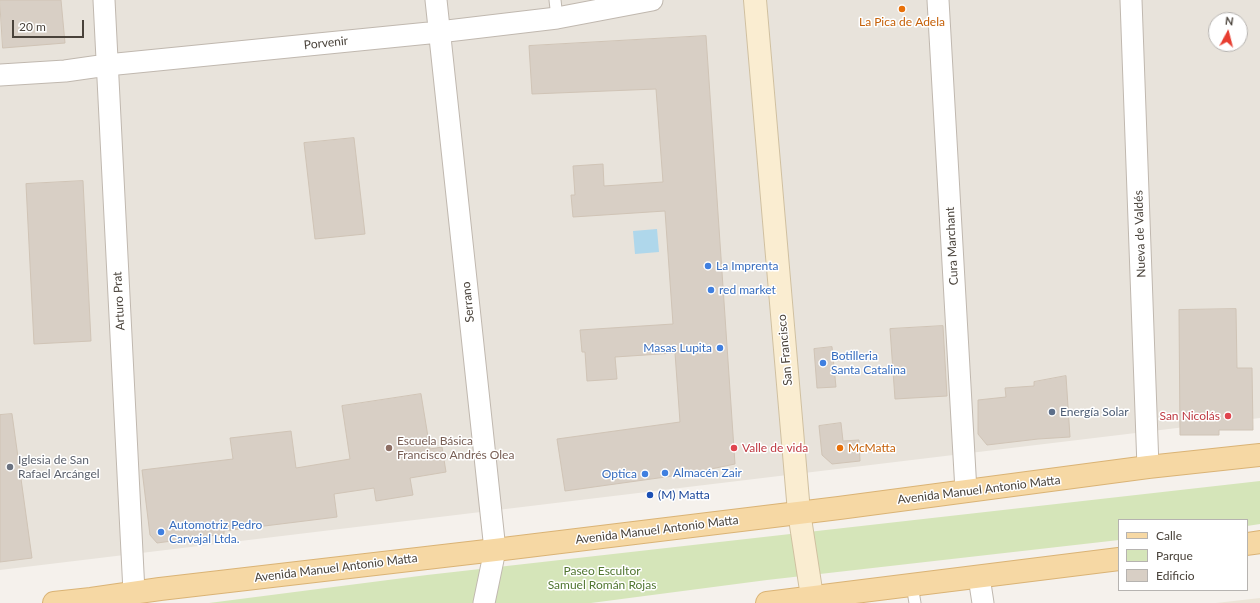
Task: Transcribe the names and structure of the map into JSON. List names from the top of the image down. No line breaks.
{"streets":{"main road":["San Francisco","Avenida Manuel Antonio Matta"],"street":["Porvenir","Nueva de Valdés","Cura Marchant","Arturo Prat","Serrano"]},"crossings":[["Porvenir","Arturo Prat"],["Porvenir","Serrano"],["Nueva de Valdés","Avenida Manuel Antonio Matta"],["Cura Marchant","Avenida Manuel Antonio Matta"],["Arturo Prat","Avenida Manuel Antonio Matta"],["Serrano","Avenida Manuel Antonio Matta"],["San Francisco","Avenida Manuel Antonio Matta"]],"parks":["Paseo Escultor Samuel Román Rojas"],"places":["La Pica de Adela","La Imprenta","red market","Masas Lupita","Botilleria Santa Catalina","Energía Solar","San Nicolás","Escuela Básica Francisco Andrés Olea","Valle de vida","McMatta","Iglesia de San Rafael Arcángel","Almacén Zair","Optica","(M) Matta","Automotriz Pedro Carvajal Ltda."],"legend":["Calle","Parque","Edificio"],"scale_bar":"20 m","north":"top"}
